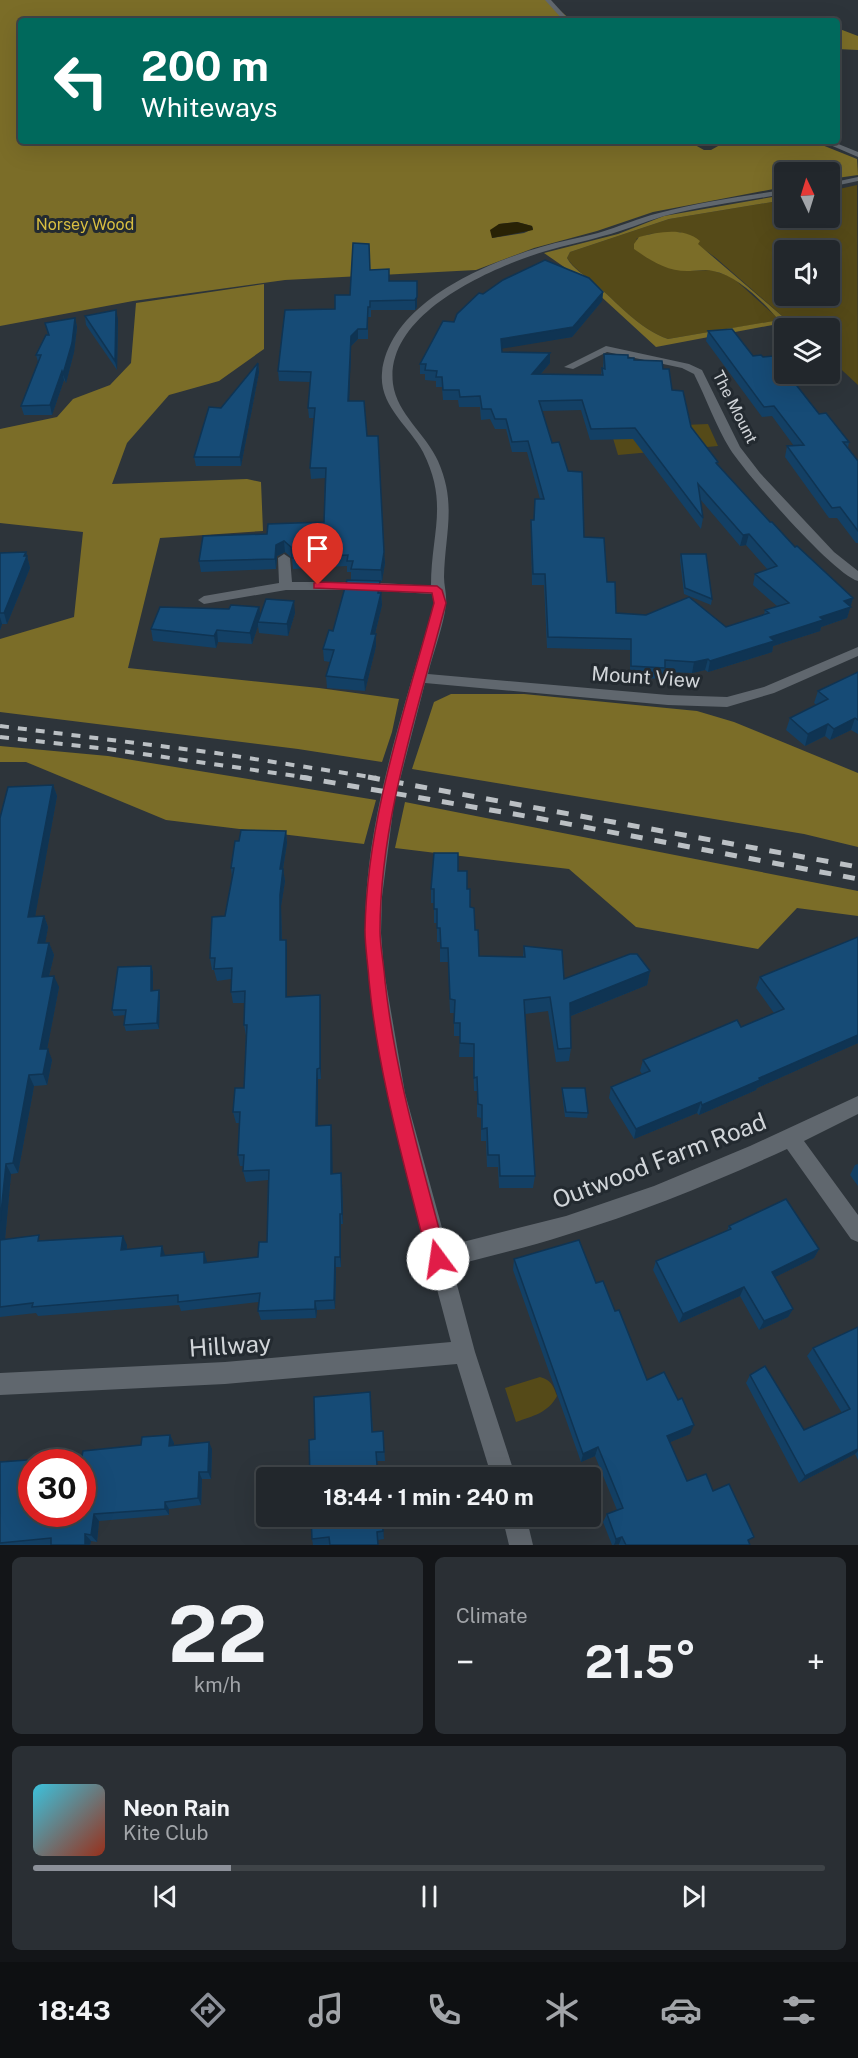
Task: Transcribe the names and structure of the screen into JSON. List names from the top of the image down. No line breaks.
{"streets":{"street":["The Mount","Mount View","Outwood Farm Road","Hillway"]},"parks":["Norsey Wood"],"north":"top","page":{"turn":["200 m","Whiteways"],"limit":"30","trip":"18:44 · 1 min · 240 m","tile":[["22","km/h"],"Climate"],"heat":["−","21.5°","+"],"song":["Neon Rain","Kite Club"],"tabs":"18:43"}}
